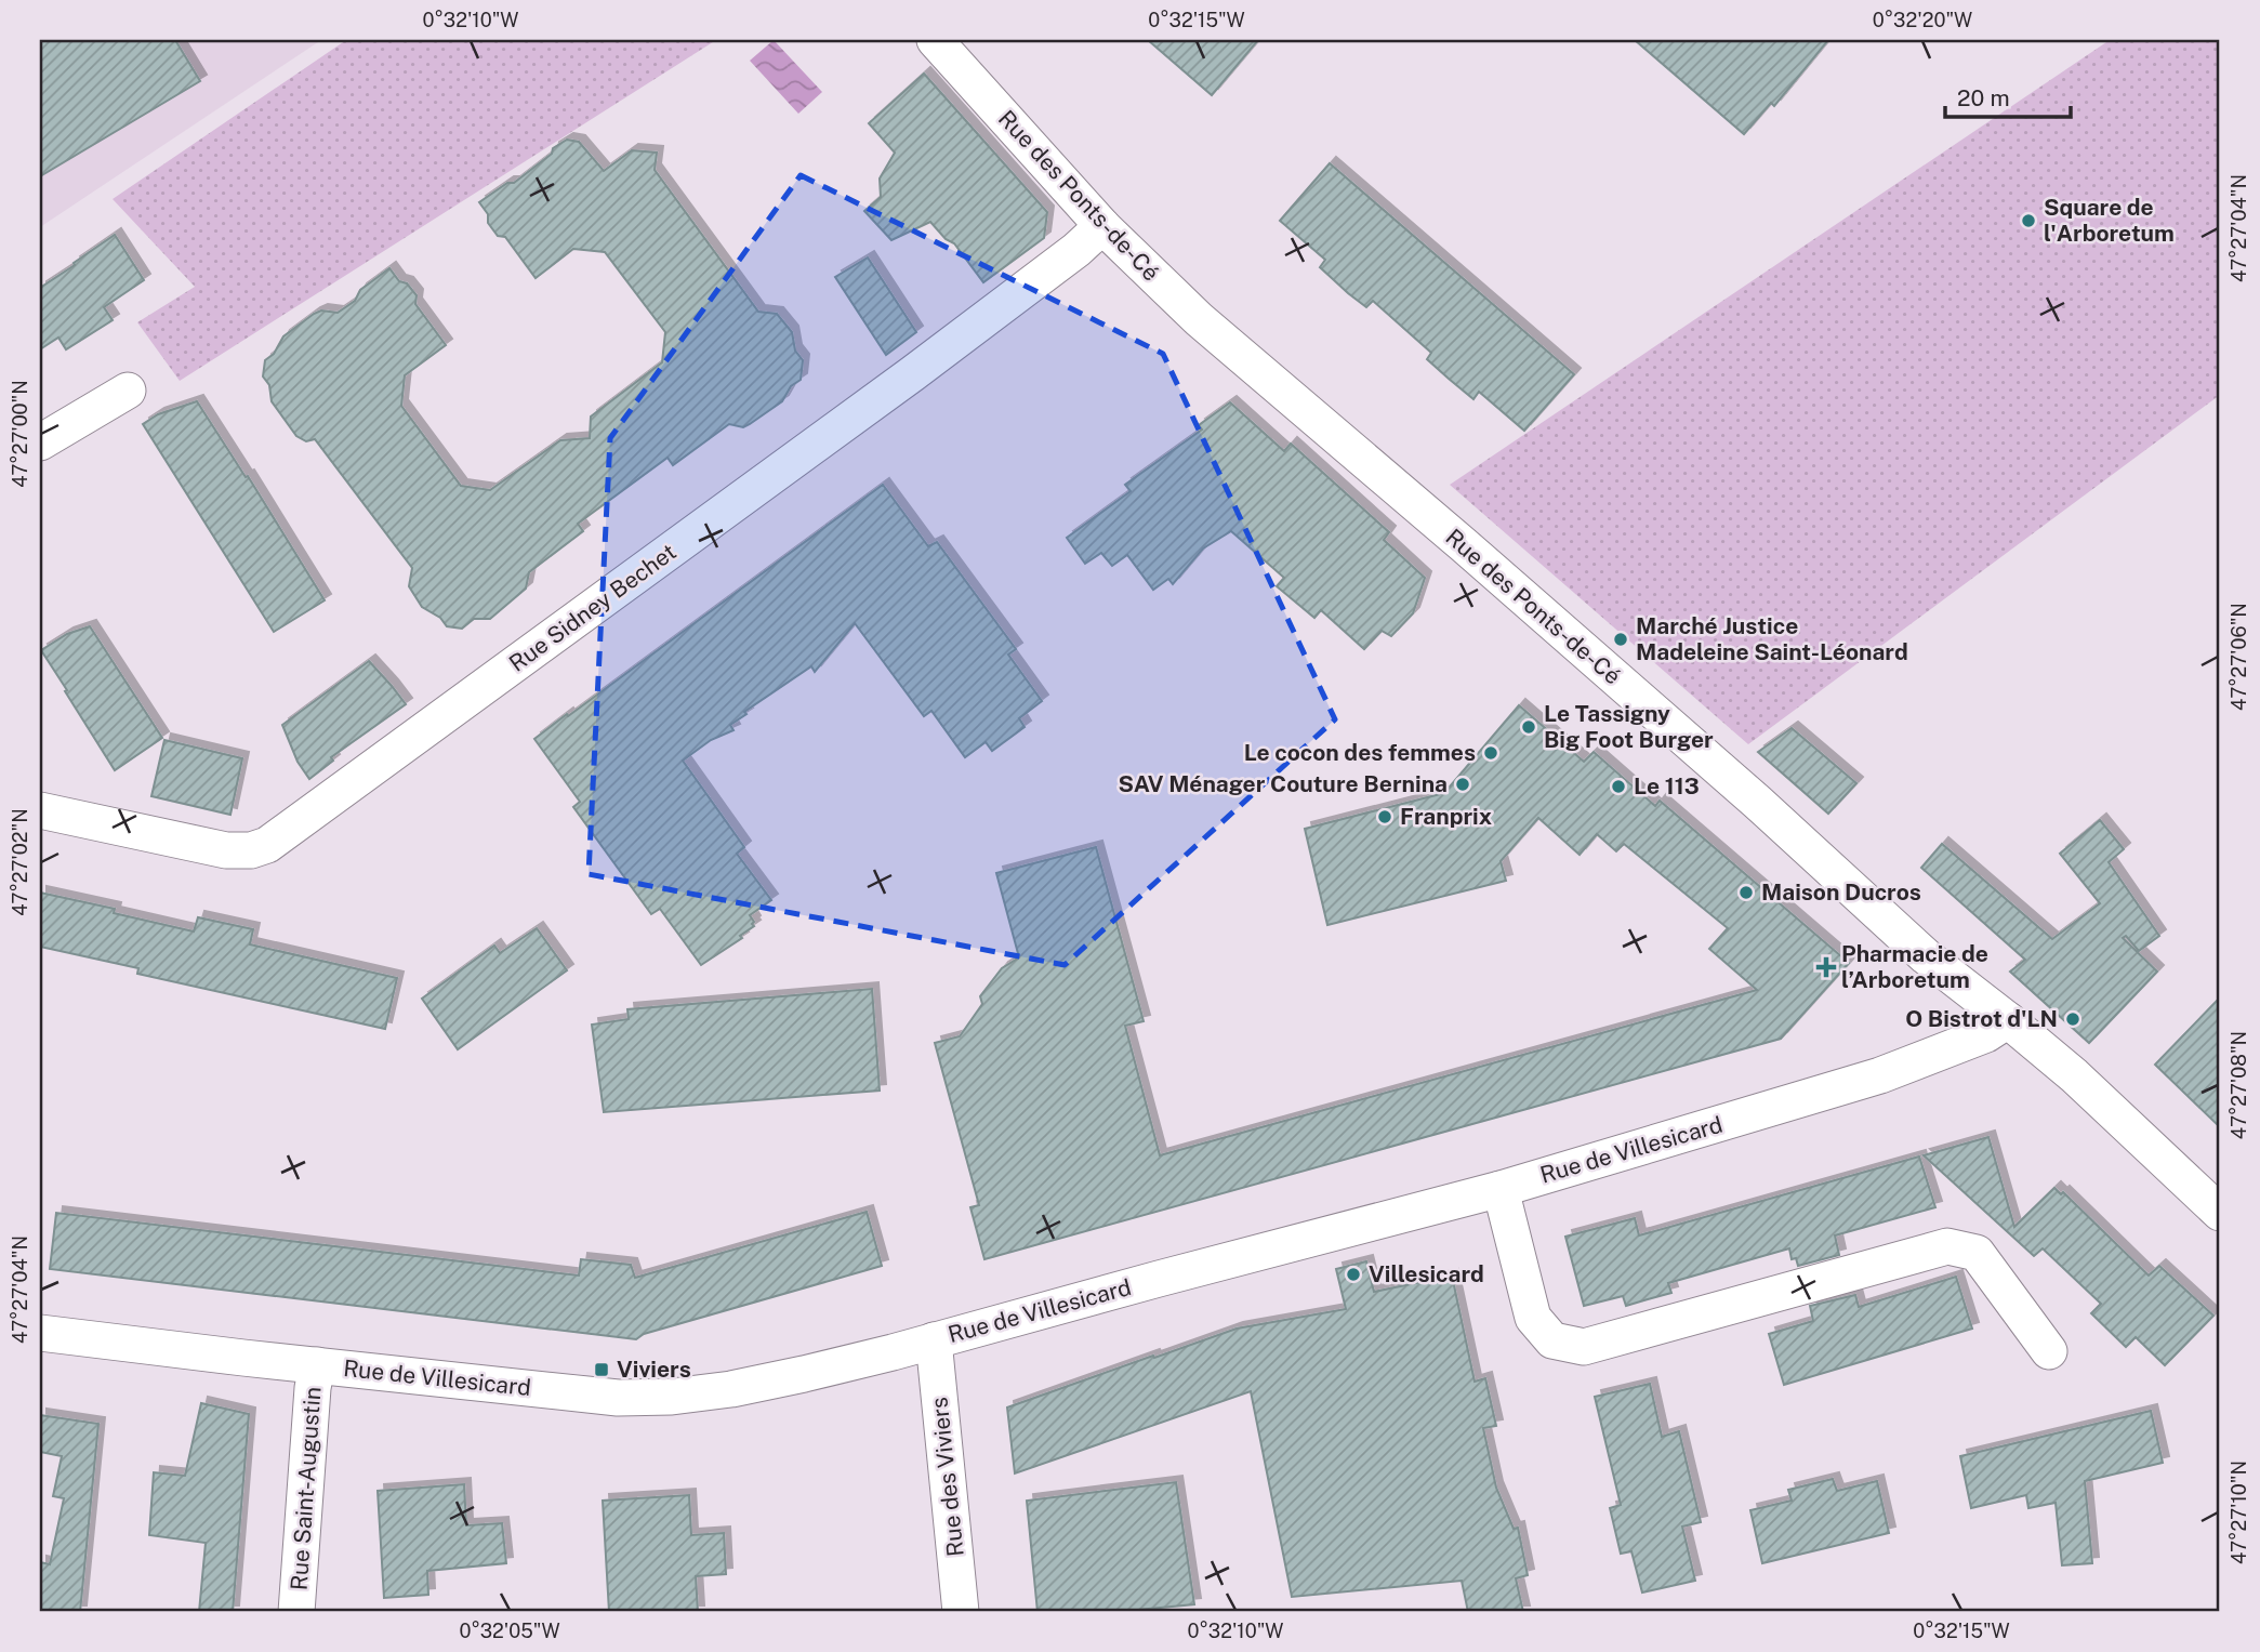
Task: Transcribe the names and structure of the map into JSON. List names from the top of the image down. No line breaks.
{"streets":{"street":["Rue des Ponts-de-Cé","Rue Sidney Bechet","Rue de Villesicard","Rue des Viviers","Rue Saint-Augustin"]},"crossings":[["Rue des Ponts-de-Cé","Rue Sidney Bechet"],["Rue des Ponts-de-Cé","Rue de Villesicard"],["Rue de Villesicard","Rue des Viviers"],["Rue de Villesicard","Rue Saint-Augustin"]],"places":{"other":["Square de l'Arboretum","Marché Justice Madeleine Saint-Léonard","Le Tassigny Big Foot Burger","Le cocon des femmes","SAV Ménager Couture Bernina","Le 113","Franprix","Maison Ducros","O Bistrot d'LN","Villesicard"],"health":["Pharmacie de l’Arboretum"],"transit":["Viviers"]},"scale_bar":"20 m","coordinates":["0°32'10\"W","0°32'15\"W","0°32'20\"W","47°27'04\"N","47°27'00\"N","47°27'06\"N","47°27'02\"N","47°27'08\"N","47°27'10\"N","0°32'05\"W"]}
